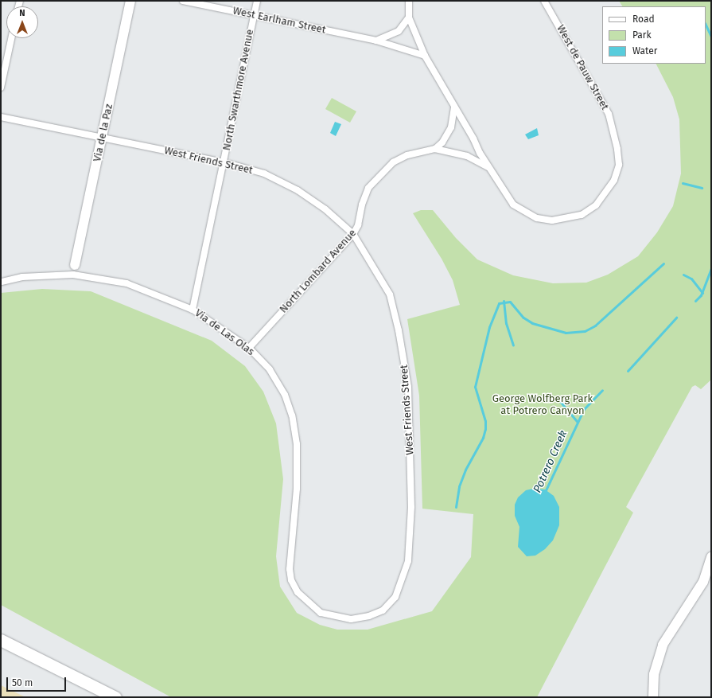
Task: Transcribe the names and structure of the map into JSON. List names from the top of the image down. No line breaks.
{"streets":{"street":["West Earlham Street","West de Pauw Street","North Swarthmore Avenue","Via de la Paz","West Friends Street","North Lombard Avenue","Via de Las Olas"]},"crossings":[["West Earlham Street","North Swarthmore Avenue"],["West de Pauw Street","North Lombard Avenue"],["North Swarthmore Avenue","West Friends Street"],["North Swarthmore Avenue","Via de Las Olas"],["Via de la Paz","West Friends Street"],["West Friends Street","North Lombard Avenue"],["West Friends Street","Via de Las Olas"],["North Lombard Avenue","Via de Las Olas"]],"water":["Potrero Creek"],"parks":["George Wolfberg Park at Potrero Canyon"],"legend":["Road","Park","Water"],"scale_bar":"50 m","north":"top"}
